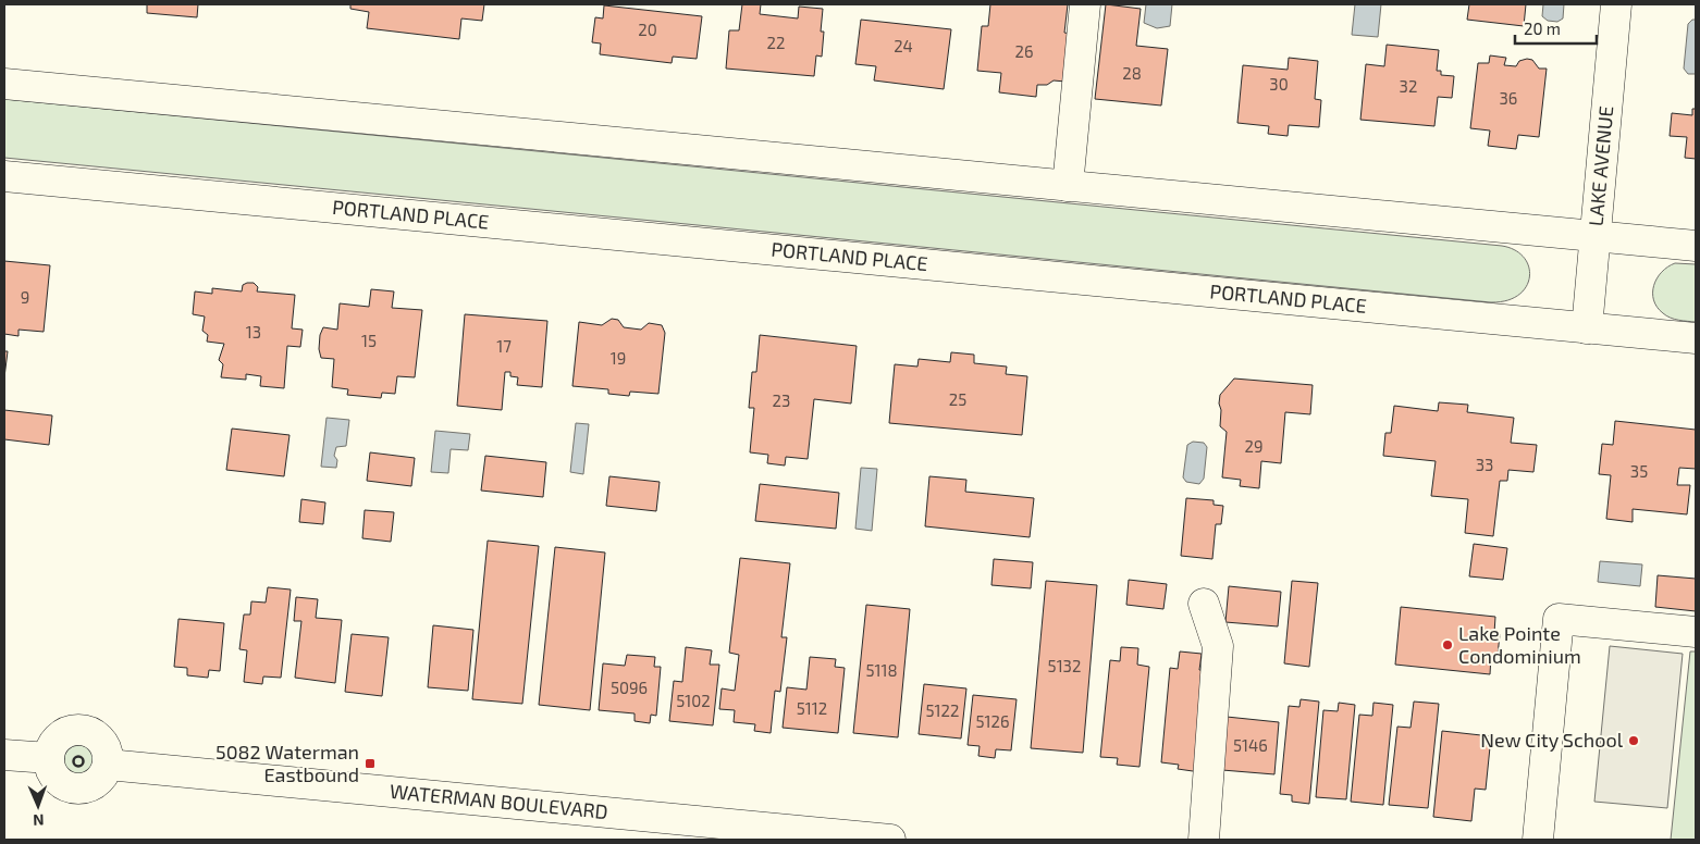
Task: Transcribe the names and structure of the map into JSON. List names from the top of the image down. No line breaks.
{"streets":{"street":["LAKE AVENUE","PORTLAND PLACE","WATERMAN BOULEVARD"]},"crossings":[["LAKE AVENUE","PORTLAND PLACE"]],"places":{"other":["Lake Pointe Condominium","New City School"],"transit":["5082 Waterman Eastbound"]},"house_numbers":["20","22","24","26","28","30","32","36","9","13","15","17","19","25","23","29","33","35","5132","5118","5096","5102","5112","5122","5126","5146"],"scale_bar":"20 m","north":"bottom"}
